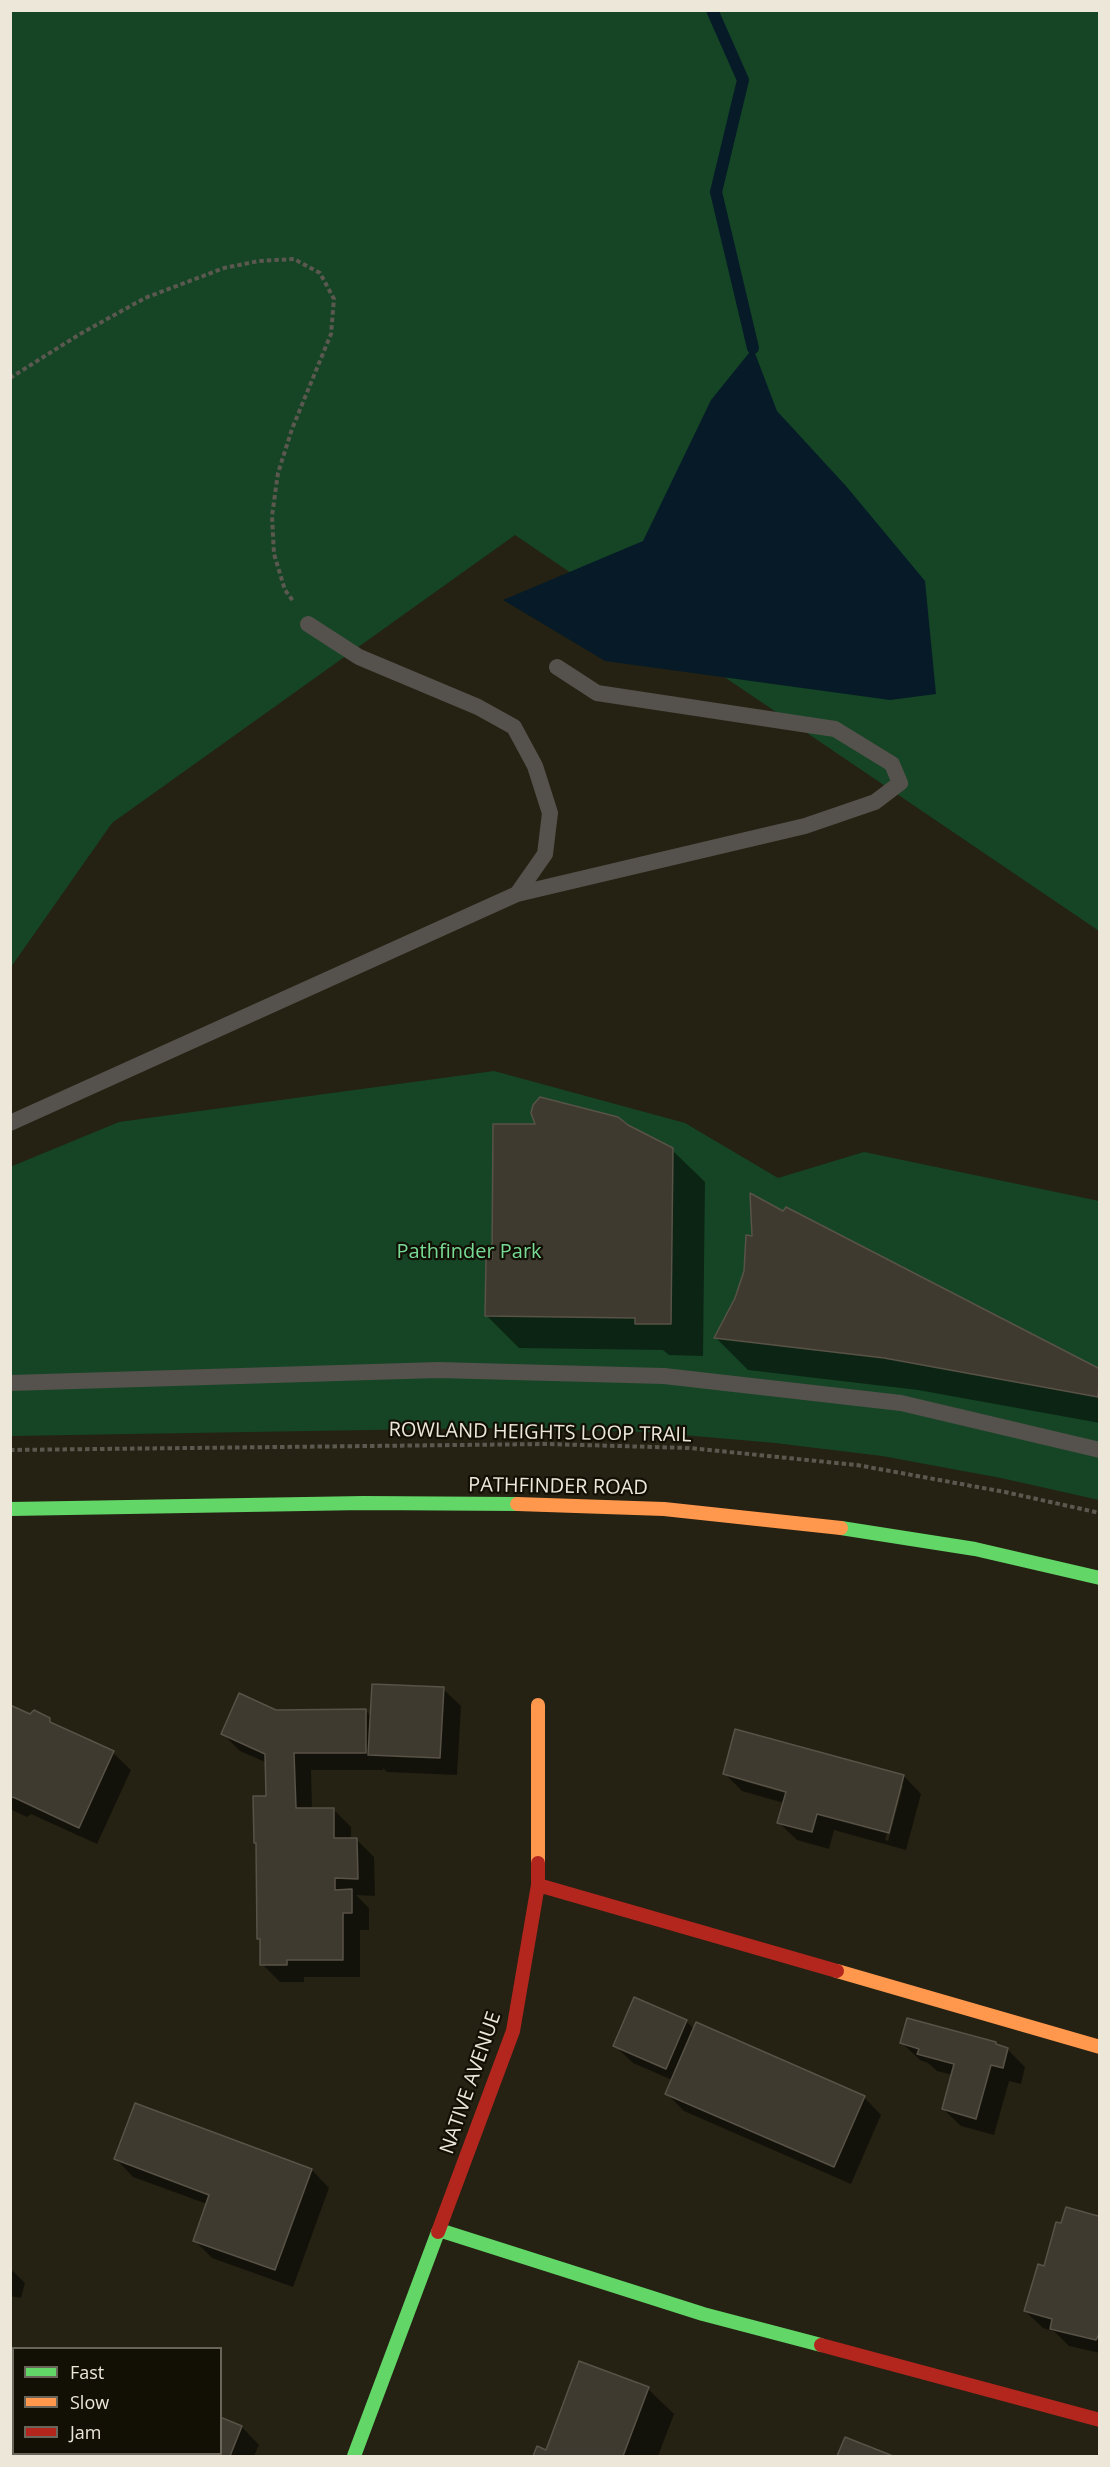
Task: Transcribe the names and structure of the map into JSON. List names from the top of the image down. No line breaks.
{"streets":{"street":["PATHFINDER ROAD","NATIVE AVENUE"],"path":["ROWLAND HEIGHTS LOOP TRAIL"]},"parks":["Pathfinder Park"],"legend":["Fast","Slow","Jam"]}
